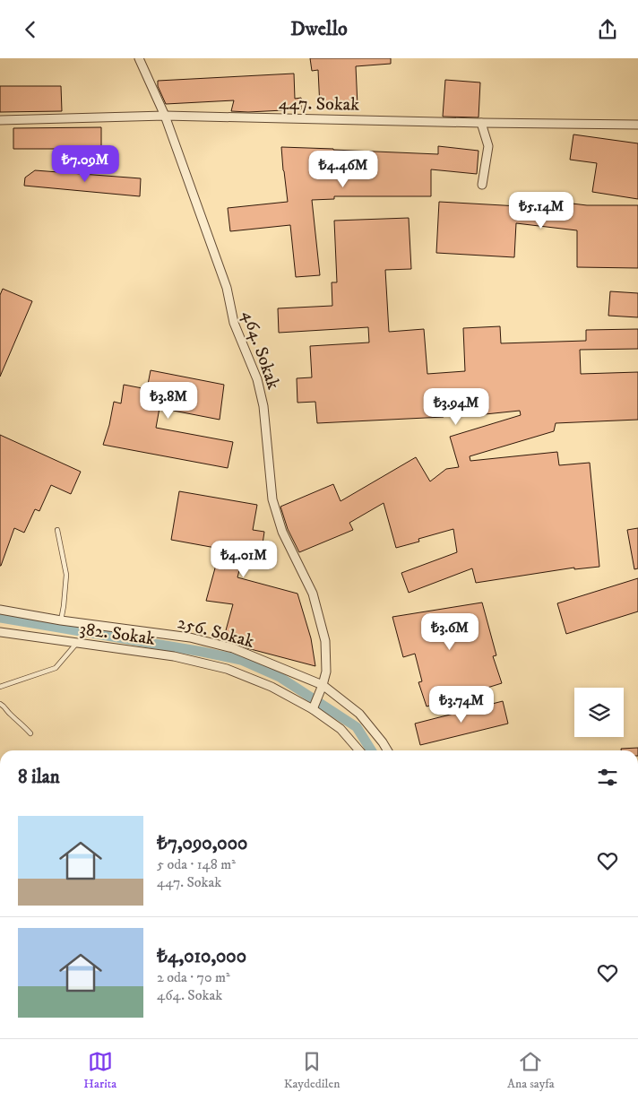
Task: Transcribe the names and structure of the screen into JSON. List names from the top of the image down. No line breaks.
{"streets":{"street":["447. Sokak","464. Sokak","256. Sokak","382. Sokak"]},"crossings":[["447. Sokak","464. Sokak"],["464. Sokak","256. Sokak"],["464. Sokak","382. Sokak"]],"page":{"header":"Dwello","price":["₺7.09M","₺4.46M","₺5.14M","₺3.8M","₺3.94M","₺4.01M","₺3.6M","₺3.74M"],"heading":"8 ilan","list":[{"name":"₺7,090,000","note":"5 oda · 148 m² · 447. Sokak"},{"name":"₺4,010,000","note":"2 oda · 70 m² · 464. Sokak"}],"tabs":["Harita","Kaydedilen","Ana sayfa"]}}
